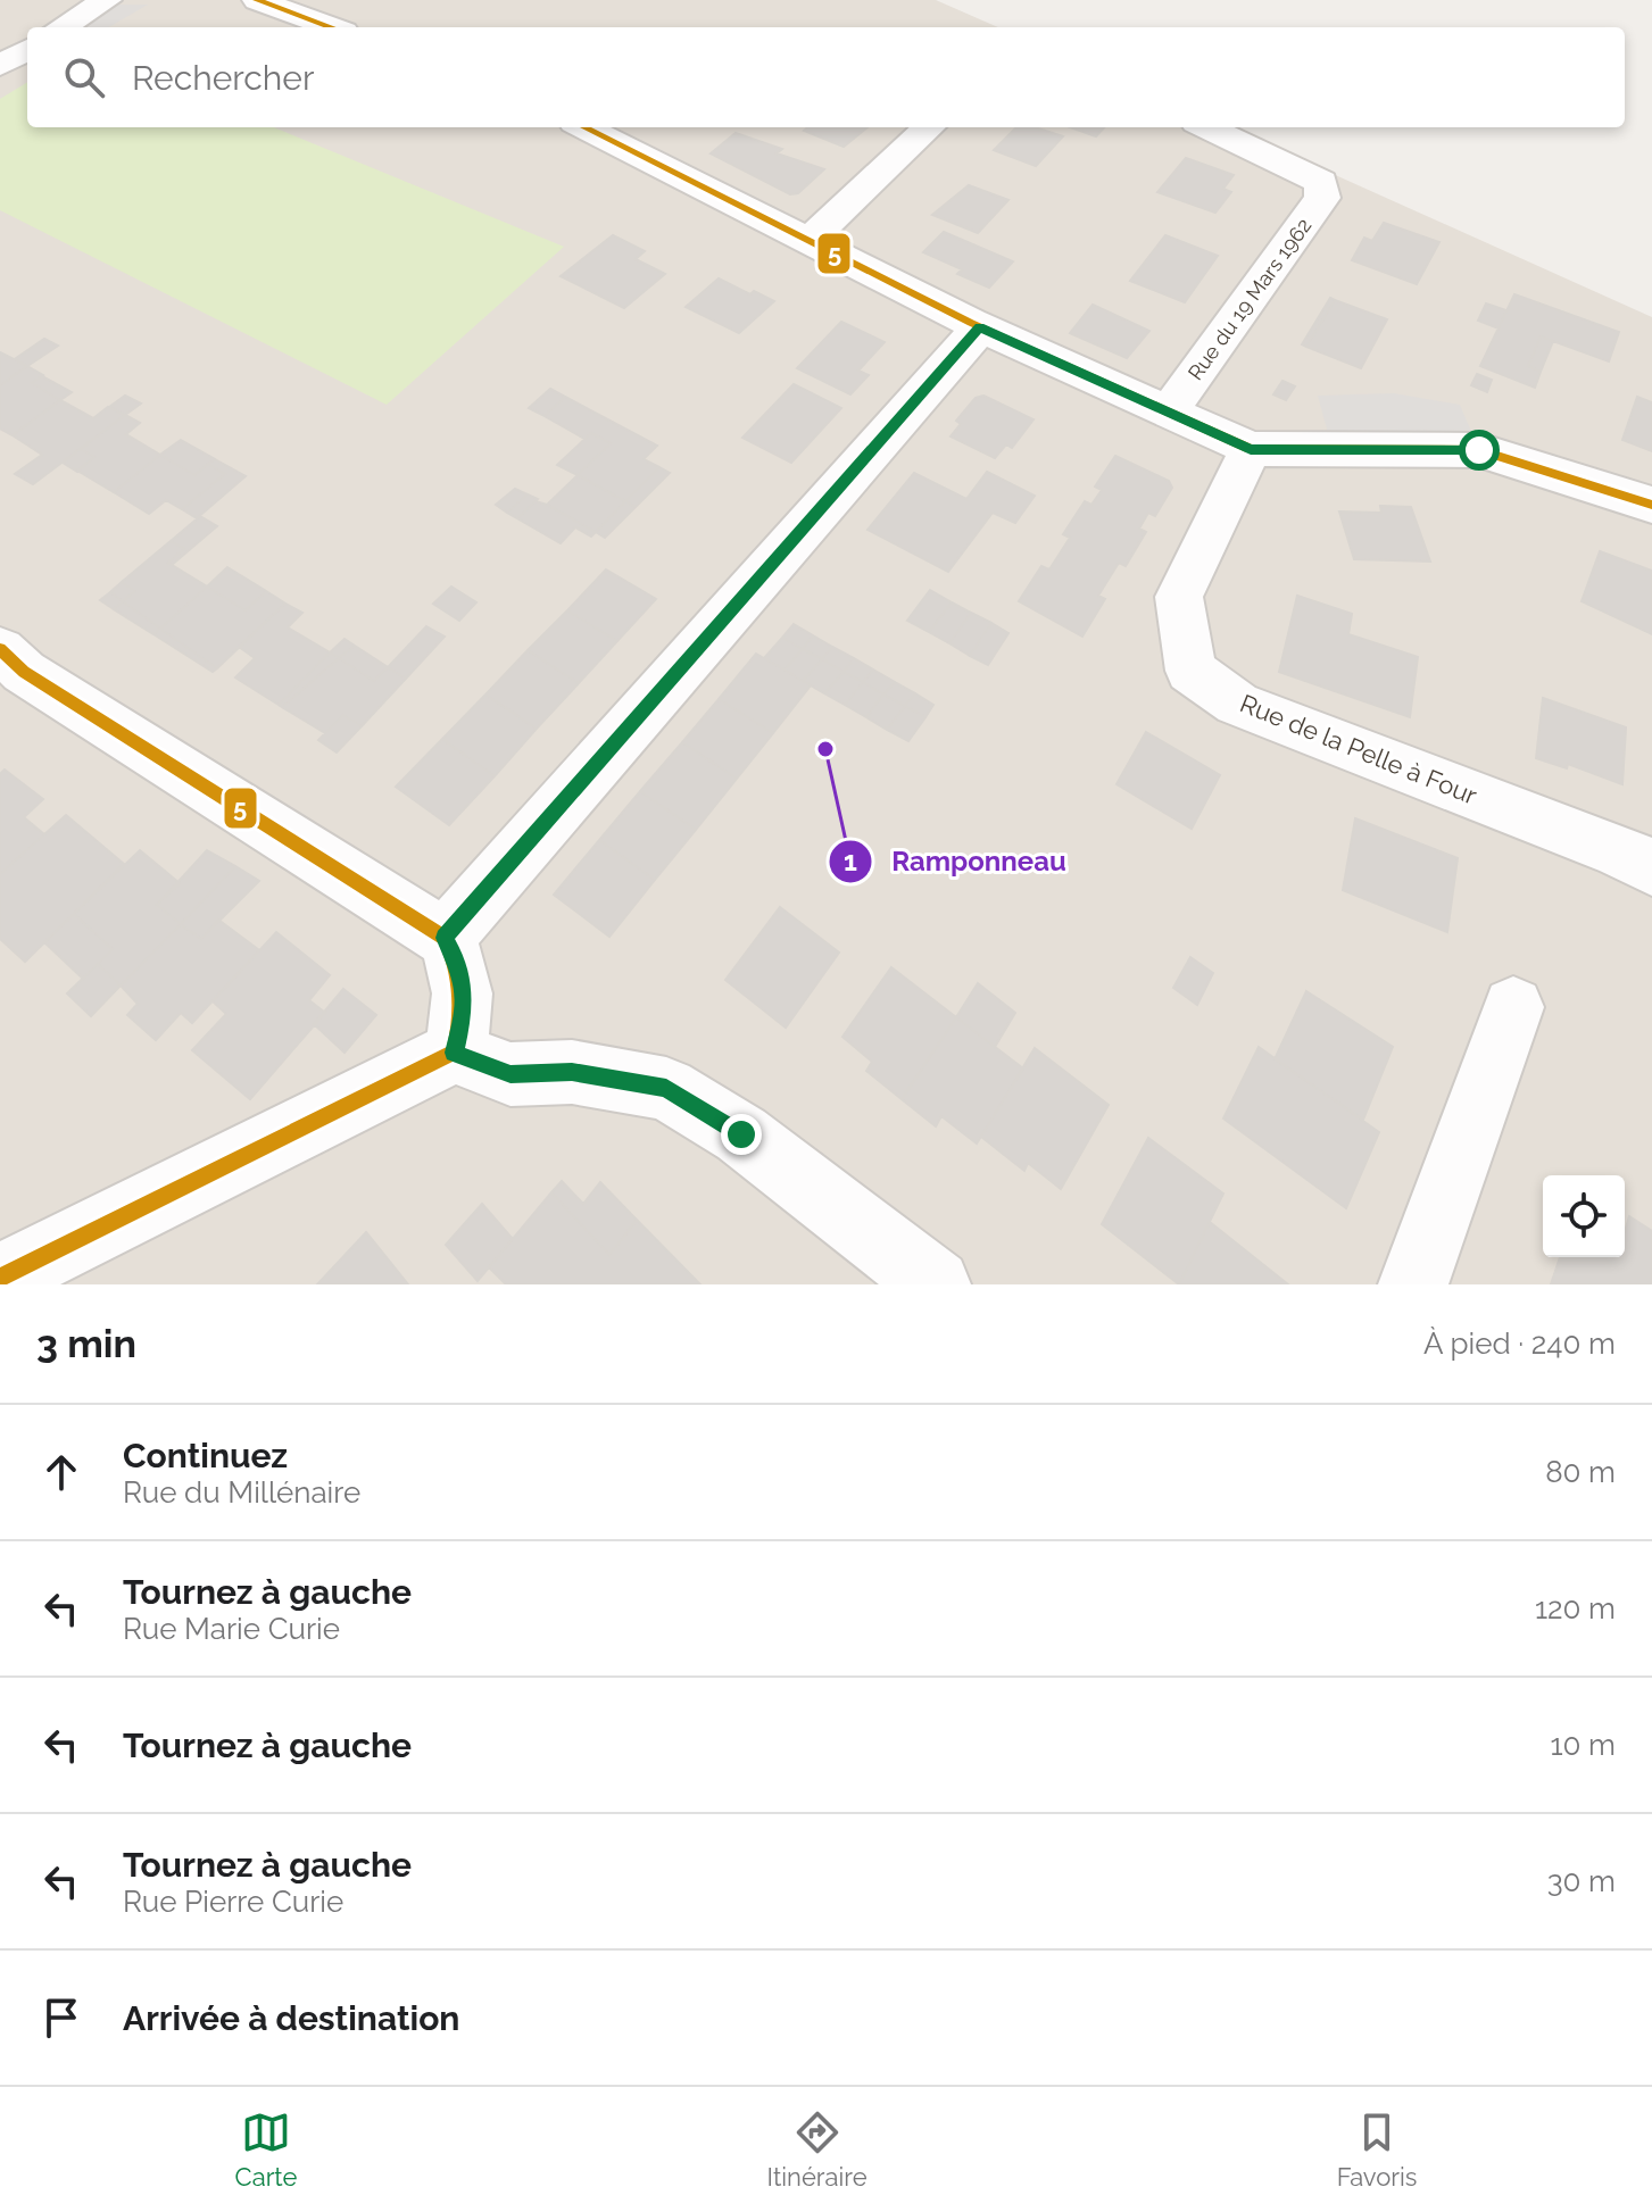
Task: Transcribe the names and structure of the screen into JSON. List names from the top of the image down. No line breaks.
{"streets":{"street":["Rue du 19 Mars 1962","Rue de la Pelle à Four"]},"places":["Ramponneau"],"lines":["transit line 5"],"page":{"search":"Rechercher","heading":["3 min","À pied · 240 m"],"list":[["Continuez","Rue du Millénaire","80 m"],["Tournez à gauche","Rue Marie Curie","120 m"],["Tournez à gauche","10 m"],["Tournez à gauche","Rue Pierre Curie","30 m"],"Arrivée à destination"],"nav":["Carte","Itinéraire","Favoris"]}}
